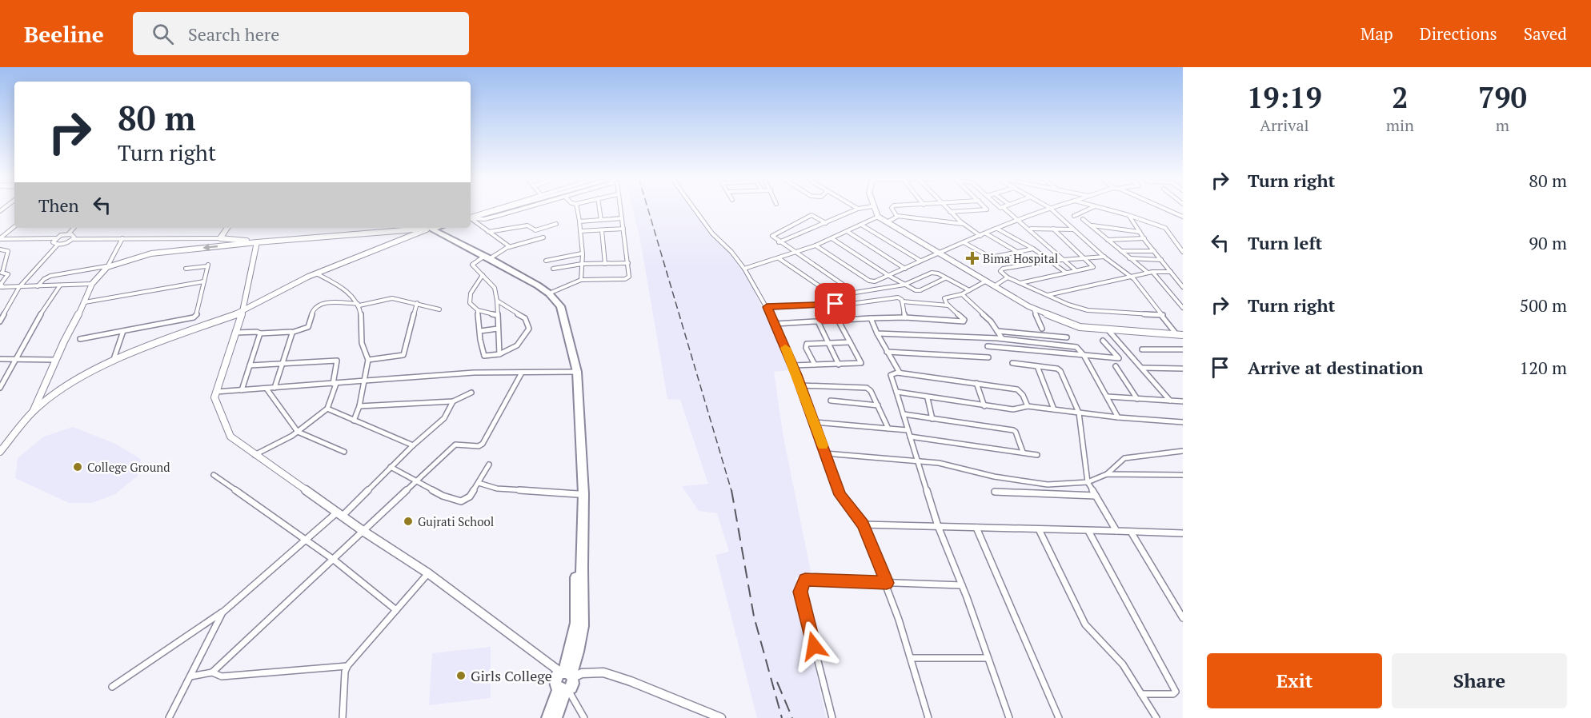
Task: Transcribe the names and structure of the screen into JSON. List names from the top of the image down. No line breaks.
{"places":{"health":["Bima Hospital"],"other":["College Ground","Gujrati School","Girls College"]},"page":{"header":"Beeline","search":"Search here","nav":["Map","Directions","Saved"],"eta":["19:19","Arrival","2","min","790","m"],"turn":["80 m","Turn right"],"list":[{"name":"Turn right","value":"80 m"},{"name":"Turn left","value":"90 m"},{"name":"Turn right","value":"500 m"},{"name":"Arrive at destination","value":"120 m"}],"then":"Then","buttons":["Exit","Share"]}}
